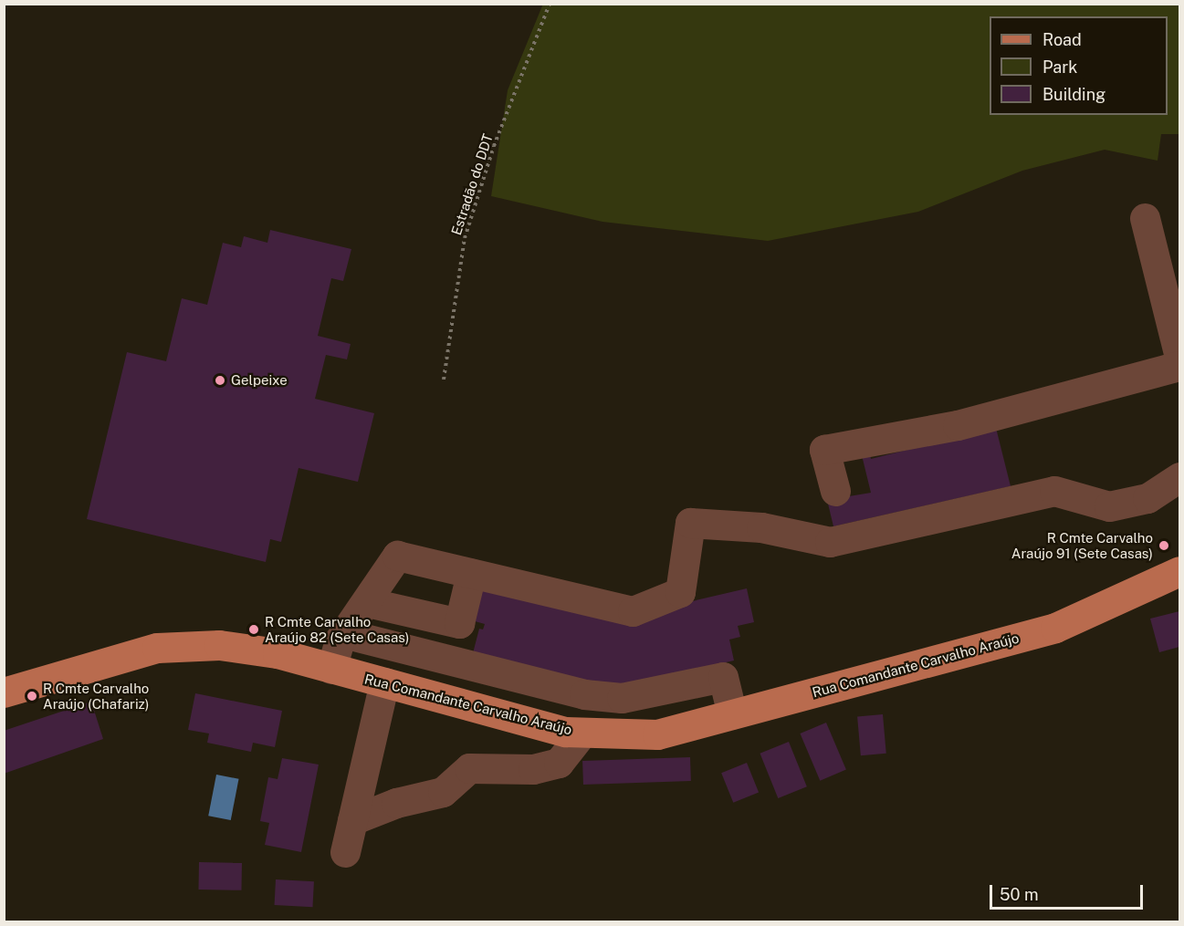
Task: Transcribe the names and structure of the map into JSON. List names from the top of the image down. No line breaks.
{"streets":{"main road":["Rua Comandante Carvalho Araújo"],"path":["Estradão do DDT"]},"places":["Gelpeixe","R Cmte Carvalho Araújo 91 (Sete Casas)","R Cmte Carvalho Araújo 82 (Sete Casas)","R Cmte Carvalho Araújo (Chafariz)"],"legend":["Road","Park","Building"],"scale_bar":"50 m"}
